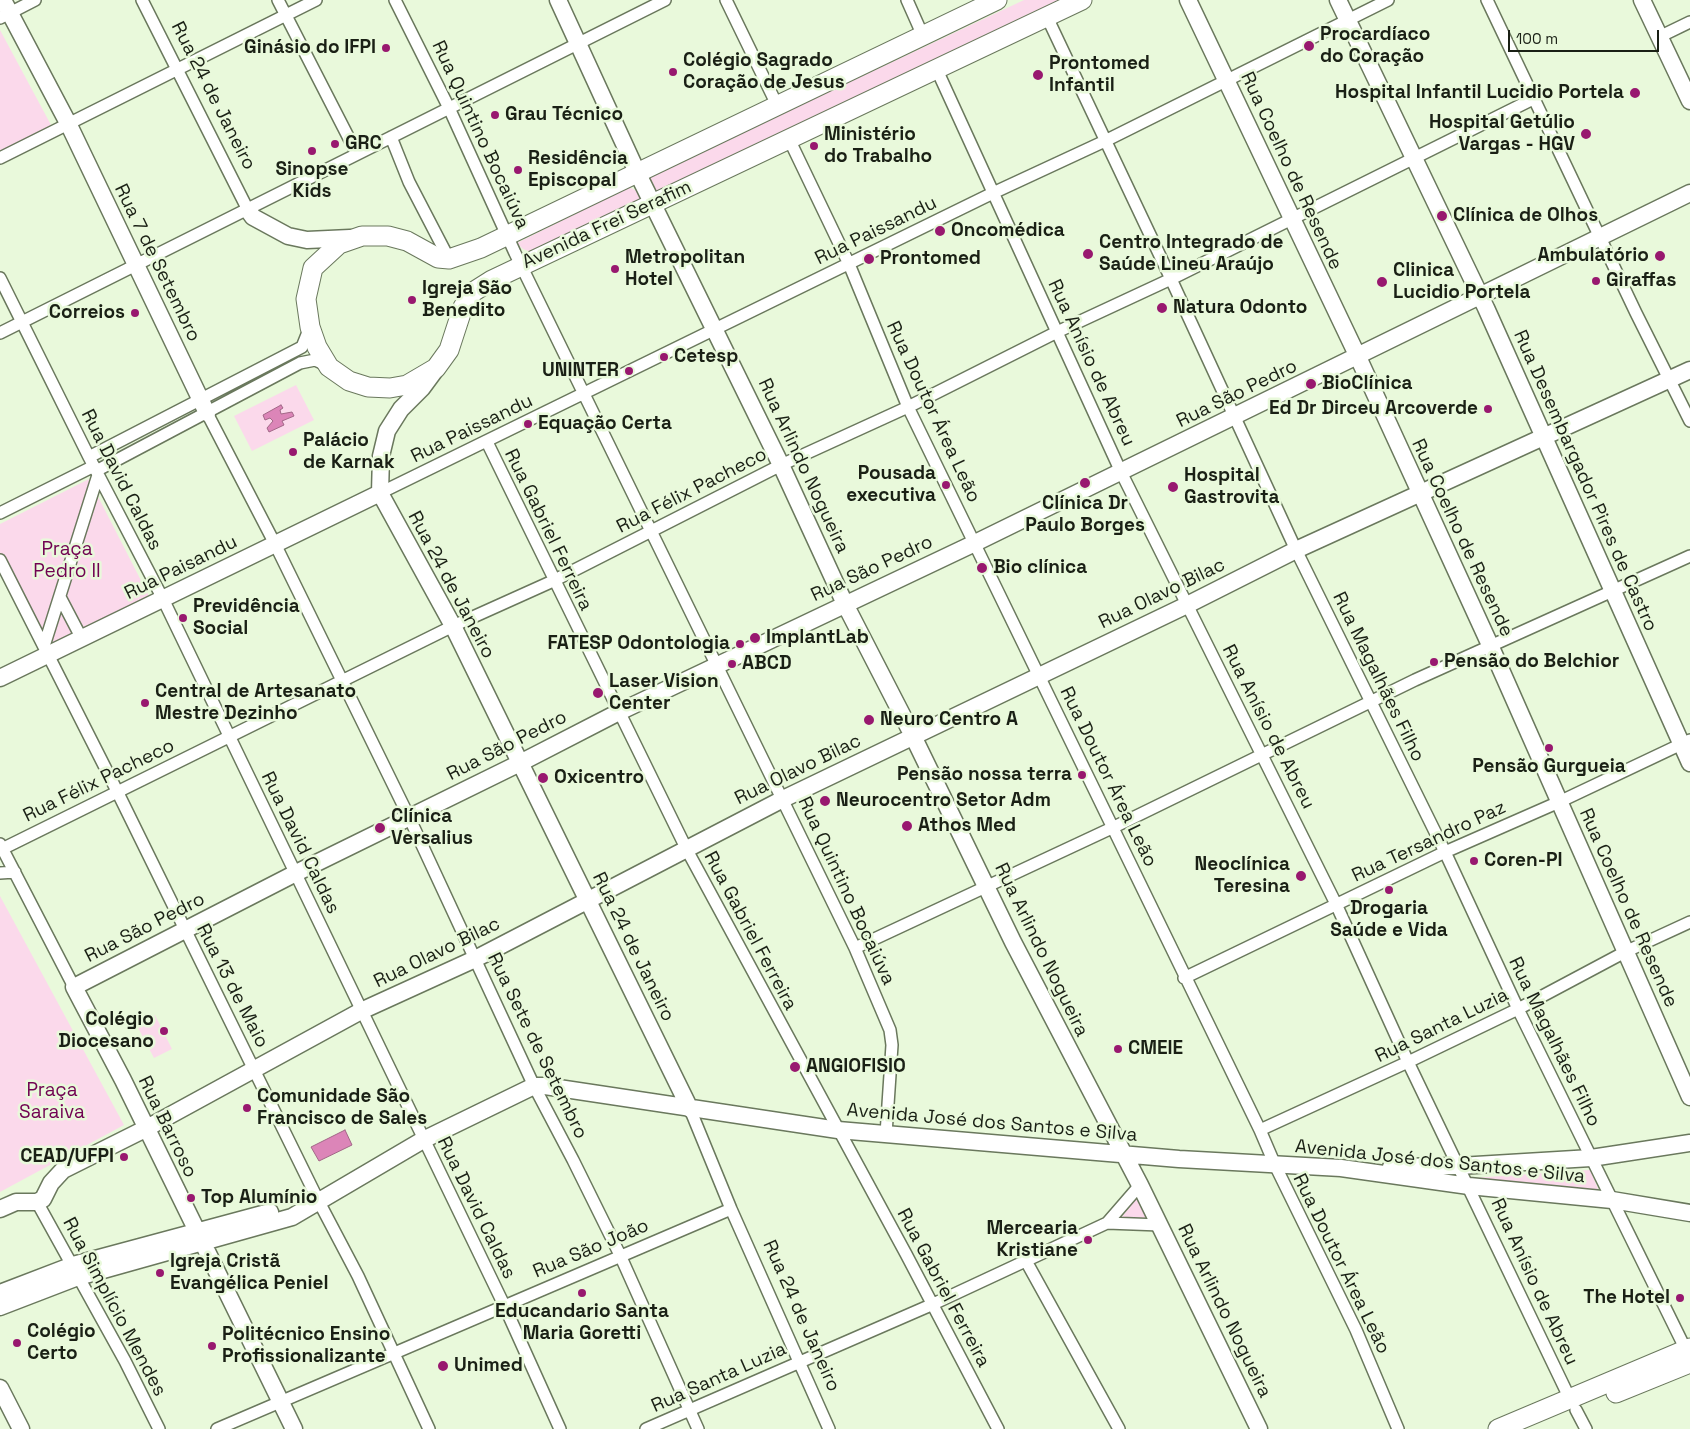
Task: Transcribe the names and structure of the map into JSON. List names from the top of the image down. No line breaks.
{"streets":{"main road":["Avenida Frei Serafim"],"street":["Rua 24 de Janeiro","Rua Quintino Bocaiúva","Rua Coelho de Resende","Rua Paissandu","Rua 7 de Setembro","Rua Anísio de Abreu","Rua São Pedro","Rua Doutor Área Leão","Rua Arlindo Nogueira","Rua David Caldas","Rua Desembargador Pires de Castro","Rua Félix Pacheco","Rua Gabriel Ferreira","Rua Paisandu","Rua Olavo Bilac","Rua Magalhães Filho","Rua Tersandro Paz","Rua 13 de Maio","Rua Santa Luzia","Rua Sete de Setembro","Avenida José dos Santos e Silva","Rua Barroso","Rua São João","Rua Simplício Mendes"]},"crossings":[["Rua 24 de Janeiro","Rua Paissandu"],["Rua 24 de Janeiro","Rua São Pedro"],["Rua 24 de Janeiro","Rua Félix Pacheco"],["Rua 24 de Janeiro","Rua Paisandu"],["Rua 24 de Janeiro","Rua Olavo Bilac"],["Rua 24 de Janeiro","Rua Santa Luzia"],["Rua 24 de Janeiro","Avenida José dos Santos e Silva"],["Rua 24 de Janeiro","Rua São João"],["Rua Quintino Bocaiúva","Avenida Frei Serafim"],["Rua Quintino Bocaiúva","Rua Paissandu"],["Rua Quintino Bocaiúva","Rua São Pedro"],["Rua Quintino Bocaiúva","Rua Félix Pacheco"],["Rua Quintino Bocaiúva","Rua Olavo Bilac"],["Rua Quintino Bocaiúva","Avenida José dos Santos e Silva"],["Rua Coelho de Resende","Rua Paissandu"],["Rua Coelho de Resende","Rua São Pedro"],["Rua Coelho de Resende","Rua Félix Pacheco"],["Rua Coelho de Resende","Rua Olavo Bilac"],["Rua Coelho de Resende","Rua Tersandro Paz"],["Rua Coelho de Resende","Rua Santa Luzia"],["Avenida Frei Serafim","Rua Anísio de Abreu"],["Avenida Frei Serafim","Rua Doutor Área Leão"],["Avenida Frei Serafim","Rua Arlindo Nogueira"],["Avenida Frei Serafim","Rua Magalhães Filho"],["Rua Paissandu","Rua Anísio de Abreu"],["Rua Paissandu","Rua Doutor Área Leão"],["Rua Paissandu","Rua Arlindo Nogueira"],["Rua Paissandu","Rua Desembargador Pires de Castro"],["Rua Paissandu","Rua Gabriel Ferreira"],["Rua Paissandu","Rua Paisandu"],["Rua Paissandu","Rua Magalhães Filho"],["Rua 7 de Setembro","Rua Paisandu"],["Rua 7 de Setembro","Rua Sete de Setembro"],["Rua Anísio de Abreu","Rua São Pedro"],["Rua Anísio de Abreu","Rua Félix Pacheco"],["Rua Anísio de Abreu","Rua Olavo Bilac"],["Rua Anísio de Abreu","Rua Tersandro Paz"],["Rua Anísio de Abreu","Rua Santa Luzia"],["Rua Anísio de Abreu","Avenida José dos Santos e Silva"],["Rua São Pedro","Rua Doutor Área Leão"],["Rua São Pedro","Rua Arlindo Nogueira"],["Rua São Pedro","Rua David Caldas"],["Rua São Pedro","Rua Desembargador Pires de Castro"],["Rua São Pedro","Rua Gabriel Ferreira"],["Rua São Pedro","Rua Magalhães Filho"],["Rua São Pedro","Rua 13 de Maio"],["Rua São Pedro","Rua Sete de Setembro"],["Rua São Pedro","Rua Barroso"],["Rua Doutor Área Leão","Rua Félix Pacheco"],["Rua Doutor Área Leão","Rua Olavo Bilac"],["Rua Doutor Área Leão","Rua Tersandro Paz"],["Rua Doutor Área Leão","Rua Santa Luzia"],["Rua Doutor Área Leão","Avenida José dos Santos e Silva"],["Rua Arlindo Nogueira","Rua Félix Pacheco"],["Rua Arlindo Nogueira","Rua Olavo Bilac"],["Rua Arlindo Nogueira","Rua Santa Luzia"],["Rua Arlindo Nogueira","Avenida José dos Santos e Silva"],["Rua David Caldas","Rua Félix Pacheco"],["Rua David Caldas","Rua Paisandu"],["Rua David Caldas","Rua Olavo Bilac"],["Rua David Caldas","Rua São João"],["Rua Desembargador Pires de Castro","Rua Félix Pacheco"],["Rua Desembargador Pires de Castro","Rua Olavo Bilac"],["Rua Desembargador Pires de Castro","Rua Tersandro Paz"],["Rua Félix Pacheco","Rua Gabriel Ferreira"],["Rua Félix Pacheco","Rua Magalhães Filho"],["Rua Félix Pacheco","Rua 13 de Maio"],["Rua Félix Pacheco","Rua Sete de Setembro"],["Rua Félix Pacheco","Rua Barroso"],["Rua Gabriel Ferreira","Rua Olavo Bilac"],["Rua Gabriel Ferreira","Rua Santa Luzia"],["Rua Gabriel Ferreira","Avenida José dos Santos e Silva"],["Rua Paisandu","Rua 13 de Maio"],["Rua Paisandu","Rua Sete de Setembro"],["Rua Olavo Bilac","Rua Magalhães Filho"],["Rua Olavo Bilac","Rua 13 de Maio"],["Rua Olavo Bilac","Rua Sete de Setembro"],["Rua Olavo Bilac","Rua Barroso"],["Rua Olavo Bilac","Rua Simplício Mendes"],["Rua Magalhães Filho","Rua Tersandro Paz"],["Rua Magalhães Filho","Rua Santa Luzia"],["Rua Magalhães Filho","Avenida José dos Santos e Silva"],["Rua 13 de Maio","Rua São João"],["Rua Santa Luzia","Rua Sete de Setembro"],["Rua Sete de Setembro","Avenida José dos Santos e Silva"],["Rua Sete de Setembro","Rua São João"],["Rua Barroso","Rua São João"]],"parks":["Praça Pedro II","Praça Saraiva"],"places":["Procardíaco do Coração","Ginásio do IFPI","Colégio Sagrado Coração de Jesus","Prontomed Infantil","Hospital Infantil Lucidio Portela","Grau Técnico","Hospital Getúlio Vargas - HGV","GRC","Ministério do Trabalho","Sinopse Kids","Residência Episcopal","Clínica de Olhos","Oncomédica","Centro Integrado de Saúde Lineu Araújo","Ambulatório","Prontomed","Metropolitan Hotel","Giraffas","Clinica Lucidio Portela","Igreja São Benedito","Natura Odonto","Correios","Cetesp","UNINTER","BioClínica","Ed Dr Dirceu Arcoverde","Equação Certa","Palácio de Karnak","Clínica Dr Paulo Borges","Pousada executiva","Hospital Gastrovita","Bio clínica","Previdência Social","ImplantLab","FATESP Odontologia","Pensão do Belchior","ABCD","Laser Vision Center","Central de Artesanato Mestre Dezinho","Neuro Centro A","Pensão Gurgueia","Pensão nossa terra","Oxicentro","Neurocentro Setor Adm","Athos Med","Clínica Versalius","Coren-PI","Neoclínica Teresina","Drogaria Saúde e Vida","Colégio Diocesano","CMEIE","ANGIOFISIO","Comunidade São Francisco de Sales","CEAD/UFPI","Top Alumínio","Mercearia Kristiane","Igreja Cristã Evangélica Peniel","Educandario Santa Maria Goretti","The Hotel","Colégio Certo","Politécnico Ensino Profissionalizante","Unimed"],"scale_bar":"100 m"}
